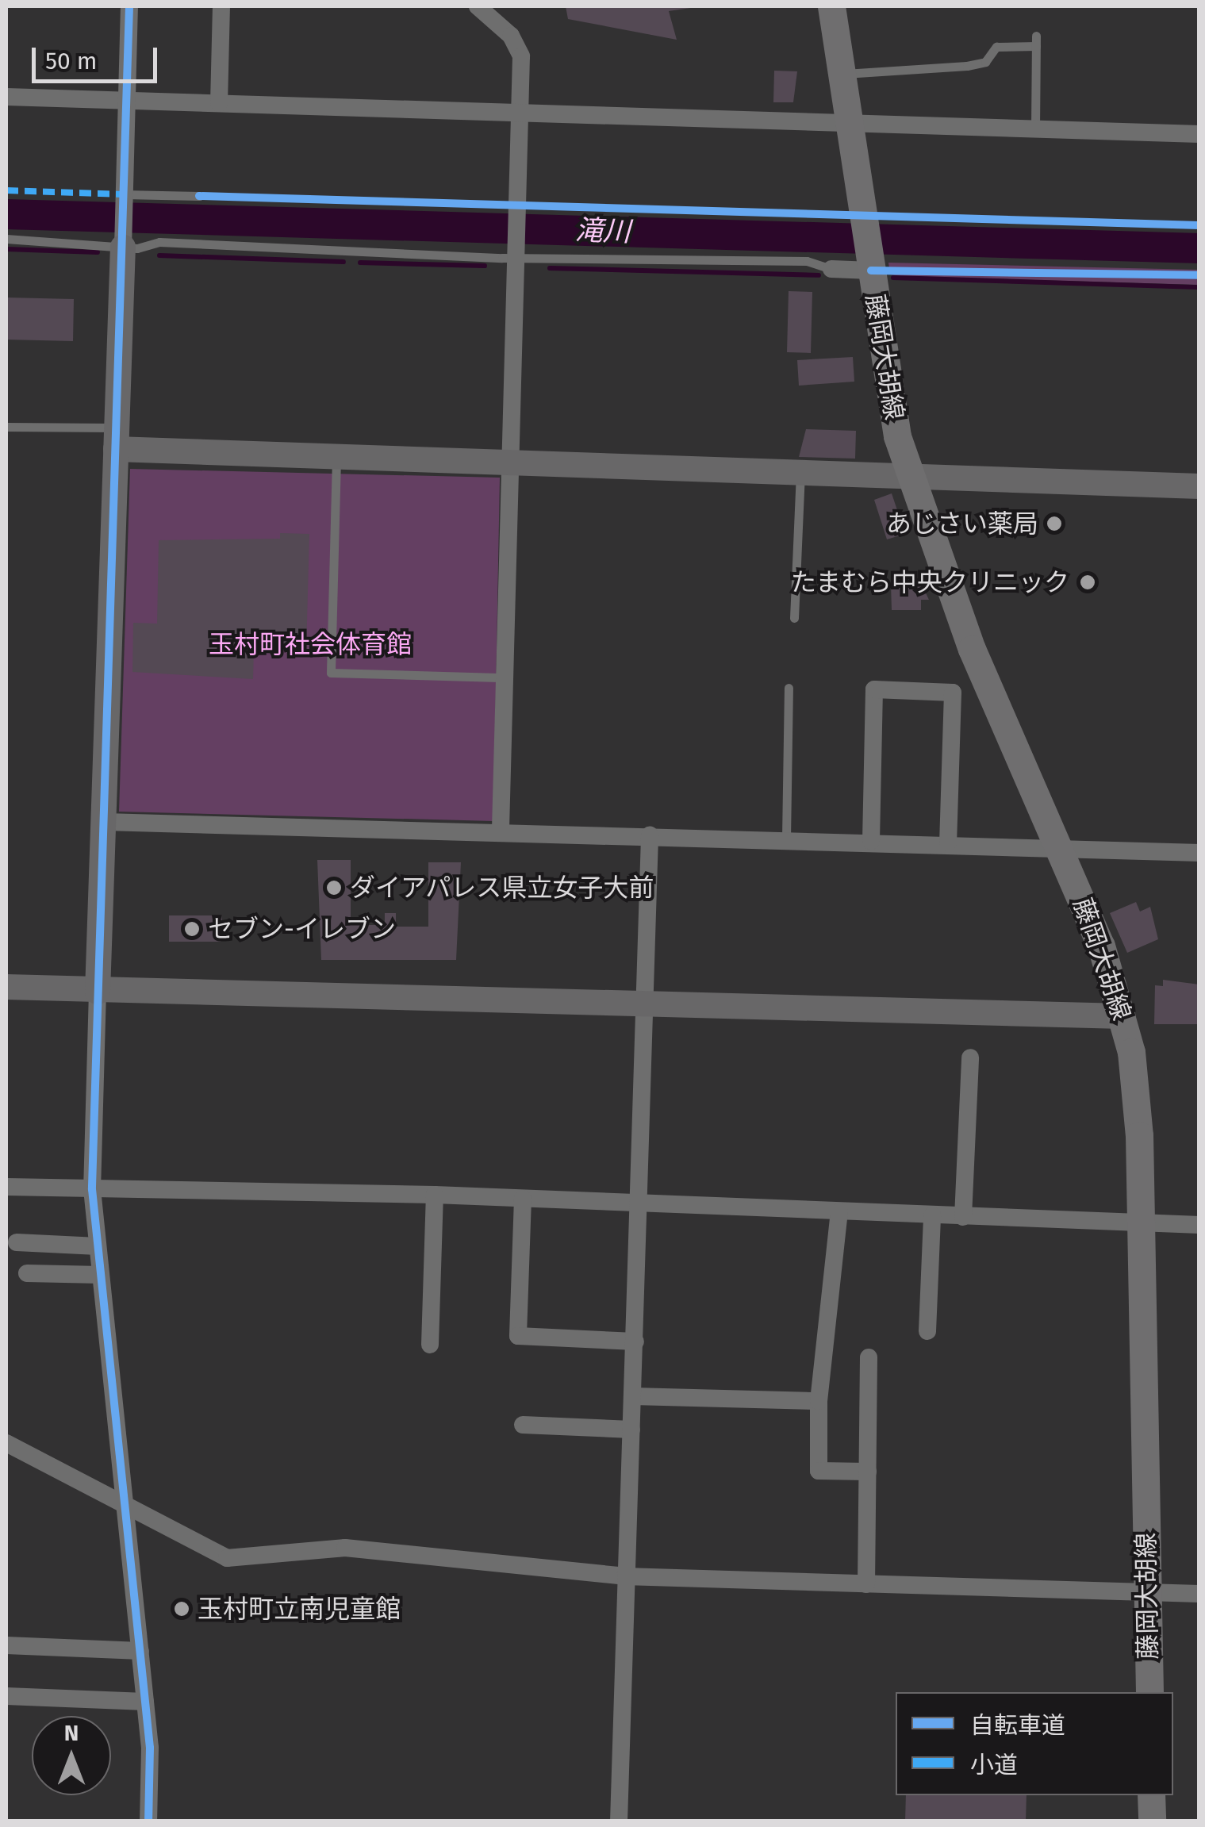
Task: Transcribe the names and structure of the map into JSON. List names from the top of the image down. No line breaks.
{"streets":{"main road":["藤岡大胡線"]},"water":["滝川"],"parks":["玉村町社会体育館"],"places":["あじさい薬局","たまむら中央クリニック","ダイアパレス県立女子大前","セブン-イレブン","玉村町立南児童館"],"legend":["自転車道","小道"],"scale_bar":"50 m","north":"top"}
